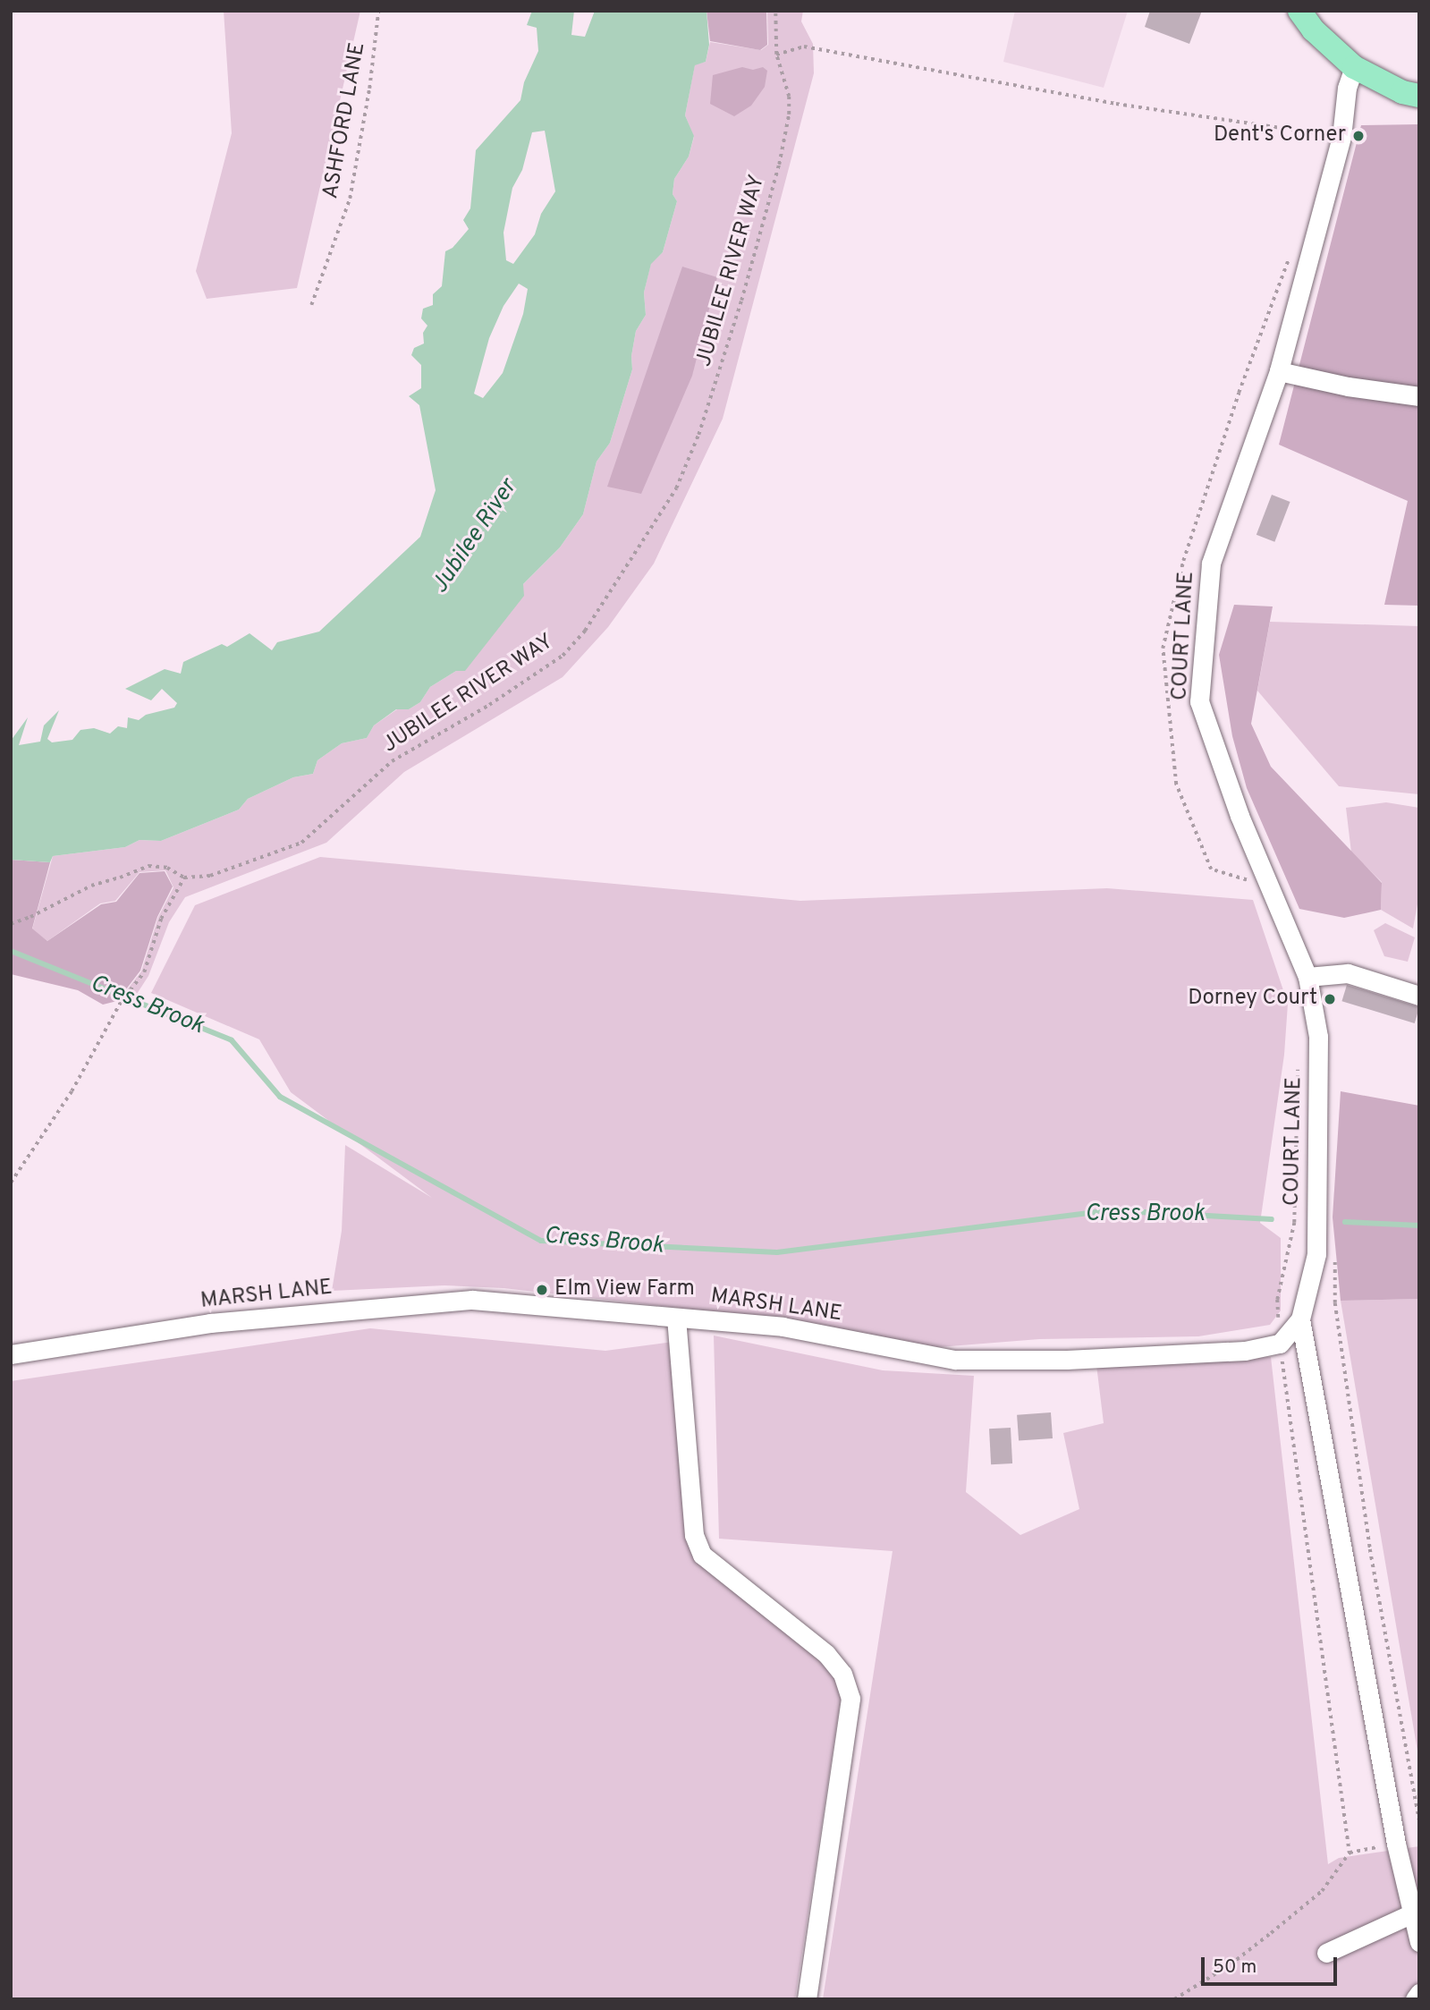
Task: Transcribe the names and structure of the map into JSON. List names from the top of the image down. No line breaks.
{"streets":{"street":["COURT LANE","MARSH LANE"],"path":["ASHFORD LANE","JUBILEE RIVER WAY"]},"water":["Jubilee River","Cress Brook"],"places":["Dent's Corner","Dorney Court","Elm View Farm"],"scale_bar":"50 m"}
